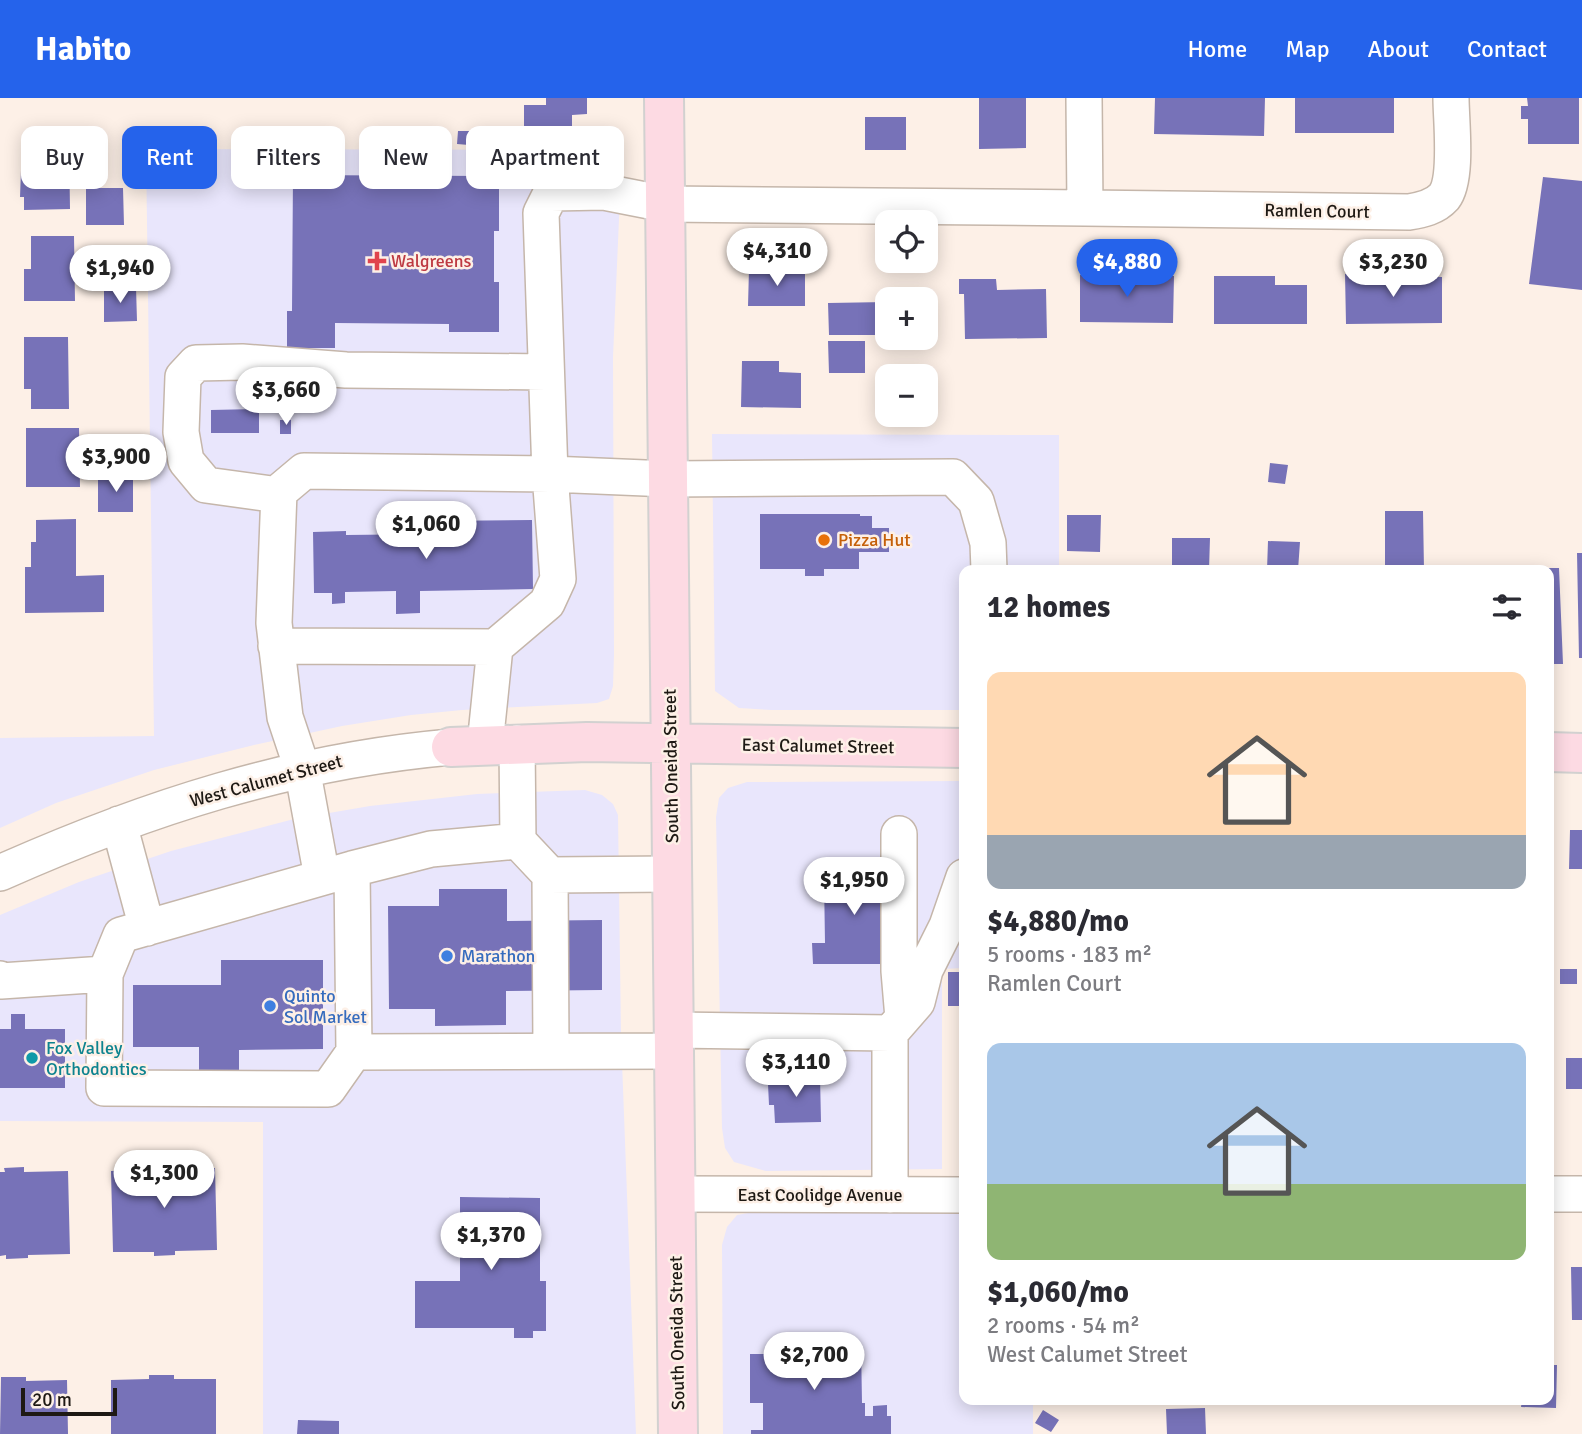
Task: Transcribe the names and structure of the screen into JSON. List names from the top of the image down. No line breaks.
{"streets":{"main road":["East Calumet Street","South Oneida Street","West Calumet Street"],"street":["Ramlen Court","East Coolidge Avenue"]},"crossings":[["Ramlen Court","South Oneida Street"],["East Calumet Street","South Oneida Street"],["East Calumet Street","West Calumet Street"],["South Oneida Street","West Calumet Street"],["South Oneida Street","East Coolidge Avenue"]],"places":{"health":["Walgreens"],"other":["Pizza Hut","Marathon","Quinto Sol Market","Fox Valley Orthodontics"]},"scale_bar":"20 m","page":{"header":"Habito","nav":["Home","Map","About","Contact"],"chip":["Buy","Rent","Filters","New","Apartment"],"map_buttons":["+","−"],"price":["$4,310","$4,880","$3,230","$1,940","$3,660","$3,900","$1,060","$1,950","$3,110","$1,300","$1,370","$2,700"],"heading":"12 homes","list":[{"name":"$4,880/mo","note":"5 rooms · 183 m² · Ramlen Court"},{"name":"$1,060/mo","note":"2 rooms · 54 m² · West Calumet Street"}],"scale":"20 m"}}
